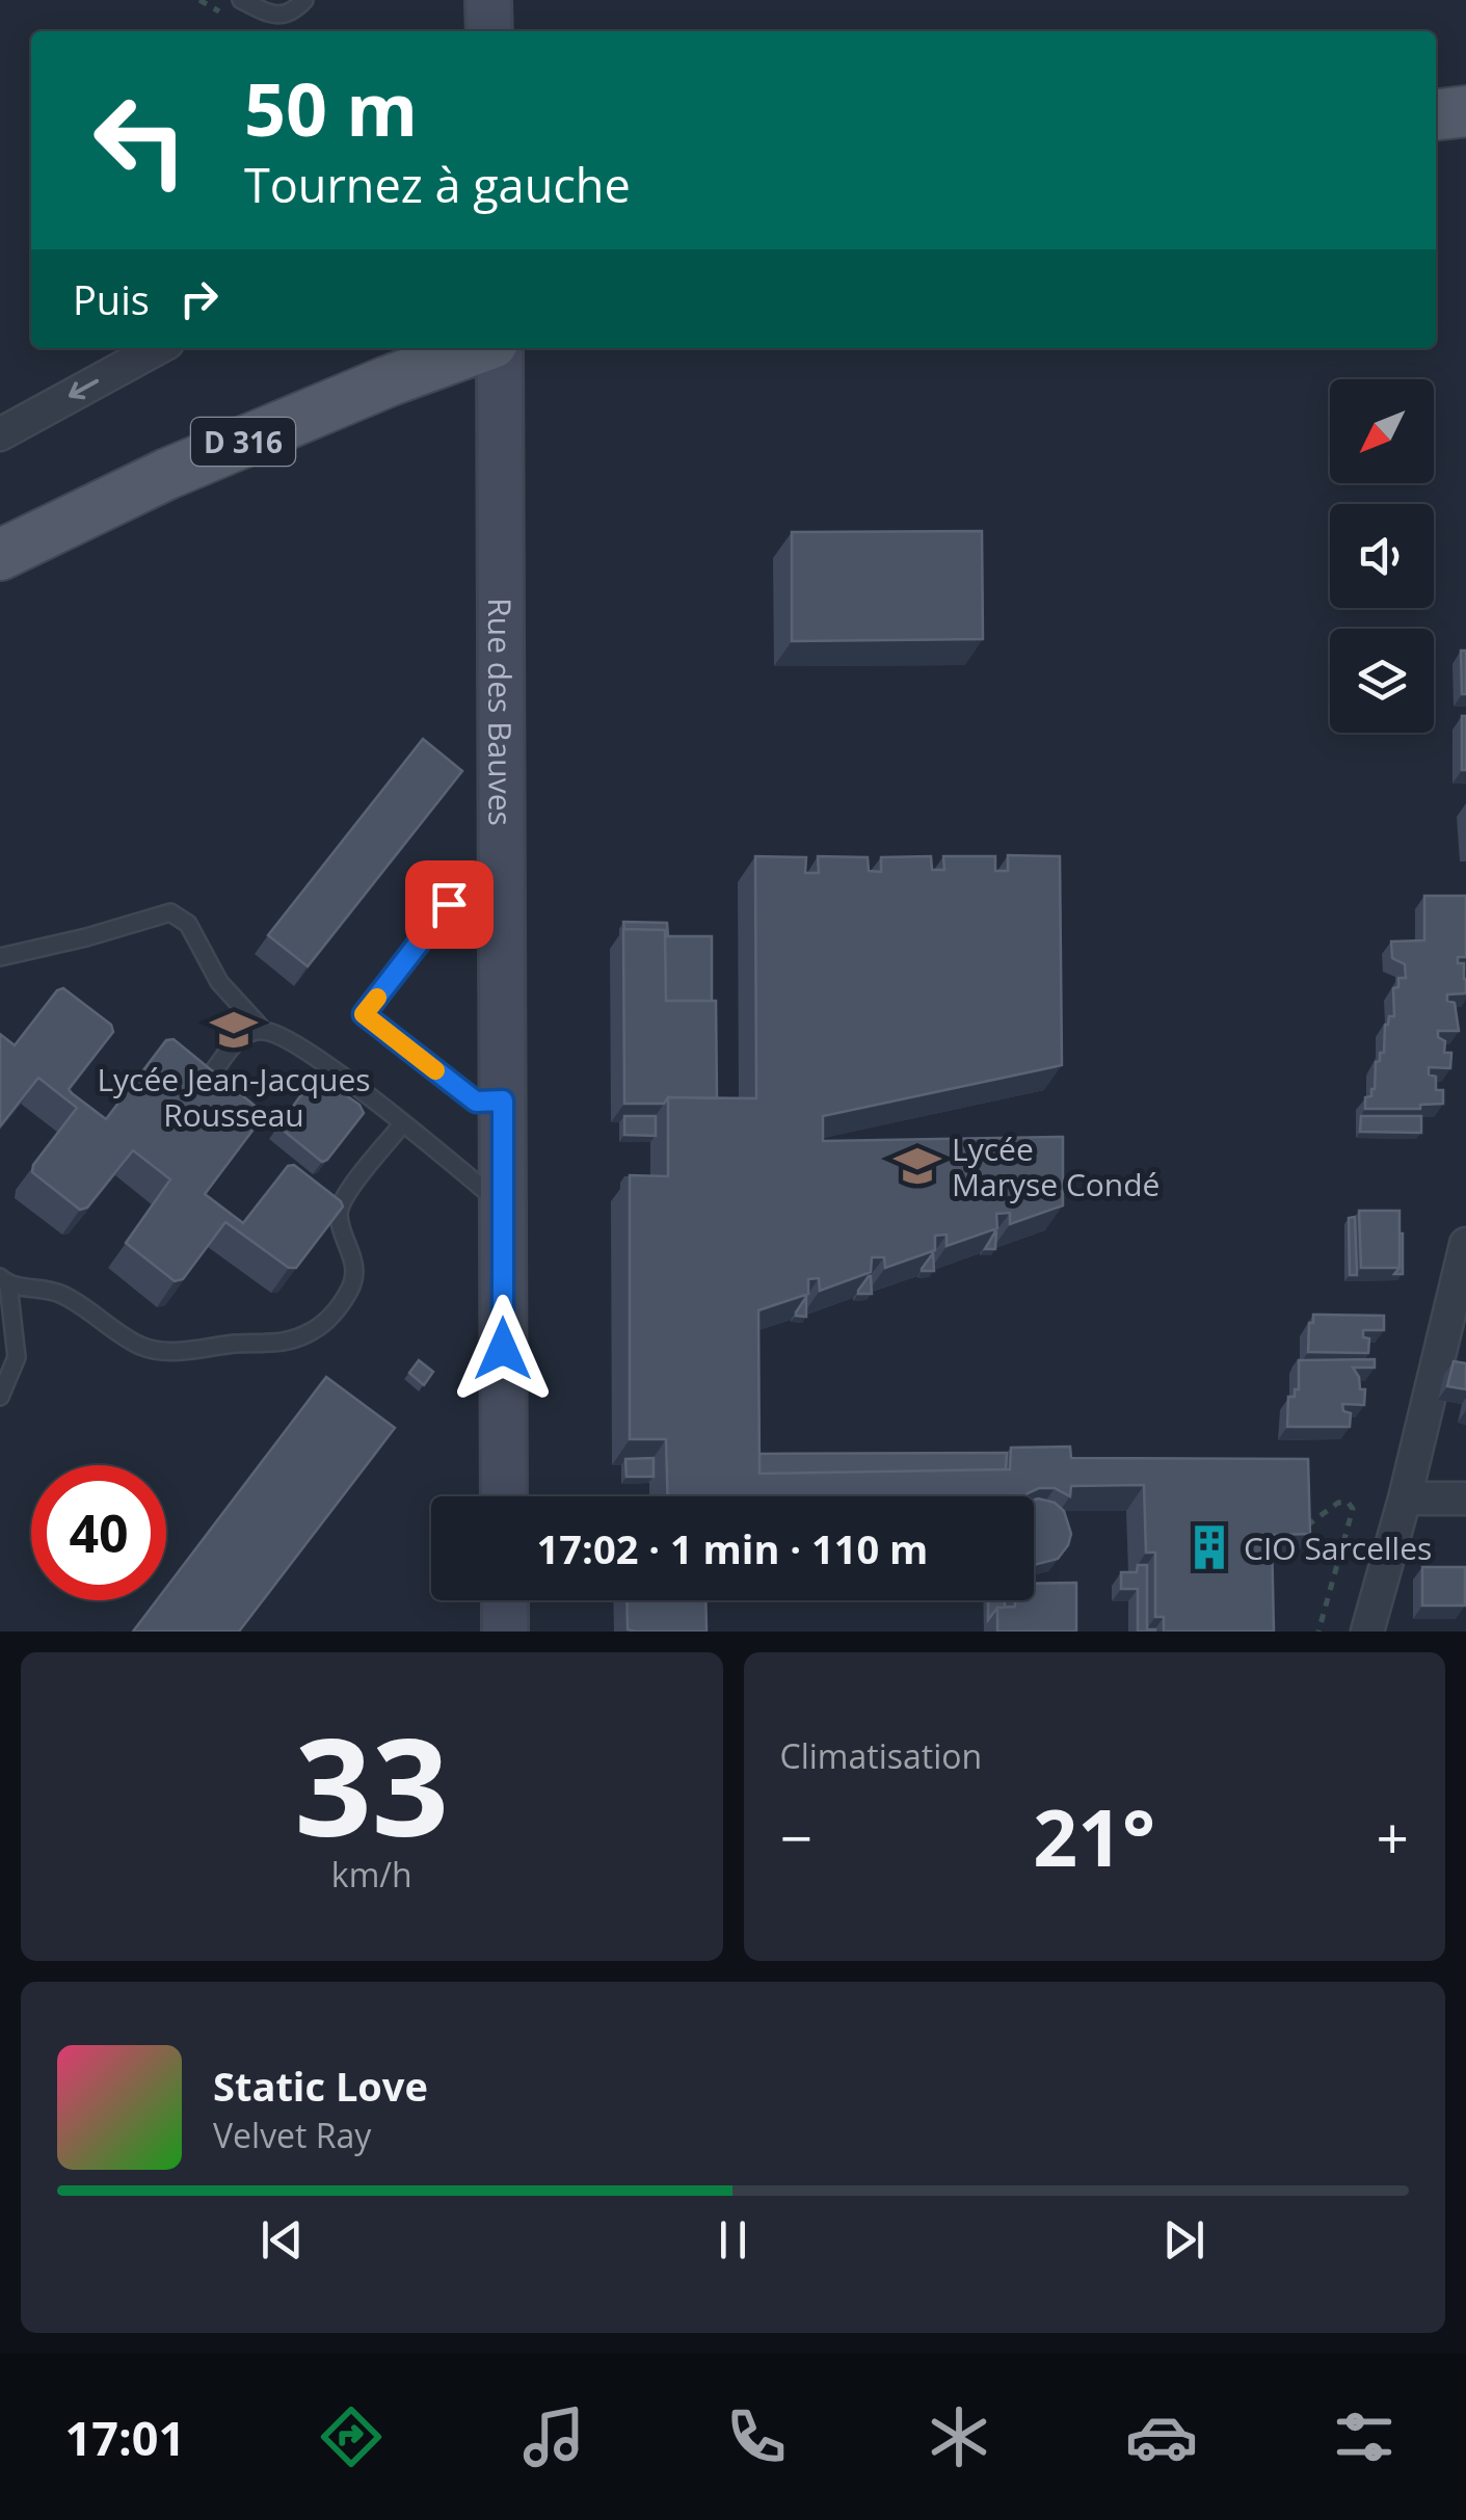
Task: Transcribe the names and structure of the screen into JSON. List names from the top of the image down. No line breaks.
{"streets":{"main road":["D 316"],"street":["Rue des Bauves"]},"crossings":[["D 316","Rue des Bauves"]],"places":{"school or university":["Lycée Jean-Jacques Rousseau","Lycée Maryse Condé"],"building":["CIO Sarcelles"]},"north":"bottom left","page":{"turn":["50 m","Tournez à gauche"],"then":"Puis","limit":"40","trip":"17:02 · 1 min · 110 m","tile":[["33","km/h"],"Climatisation"],"heat":["−","21°","+"],"song":["Static Love","Velvet Ray"],"tabs":"17:01"}}
